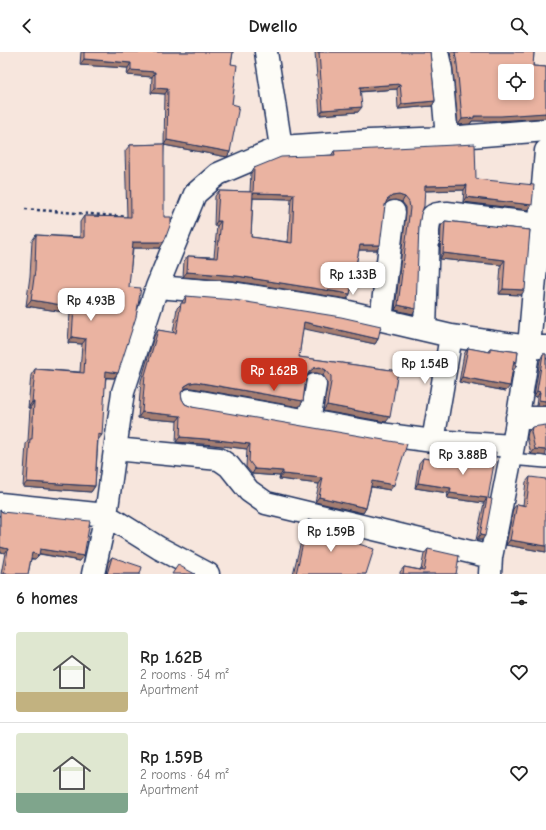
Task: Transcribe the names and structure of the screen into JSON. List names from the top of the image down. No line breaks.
{"page":{"header":"Dwello","price":["Rp 1.33B","Rp 4.93B","Rp 1.54B","Rp 1.62B","Rp 3.88B","Rp 1.59B"],"heading":"6 homes","list":[{"name":"Rp 1.62B","note":"2 rooms · 54 m² · Apartment"},{"name":"Rp 1.59B","note":"2 rooms · 64 m² · Apartment"}]}}
